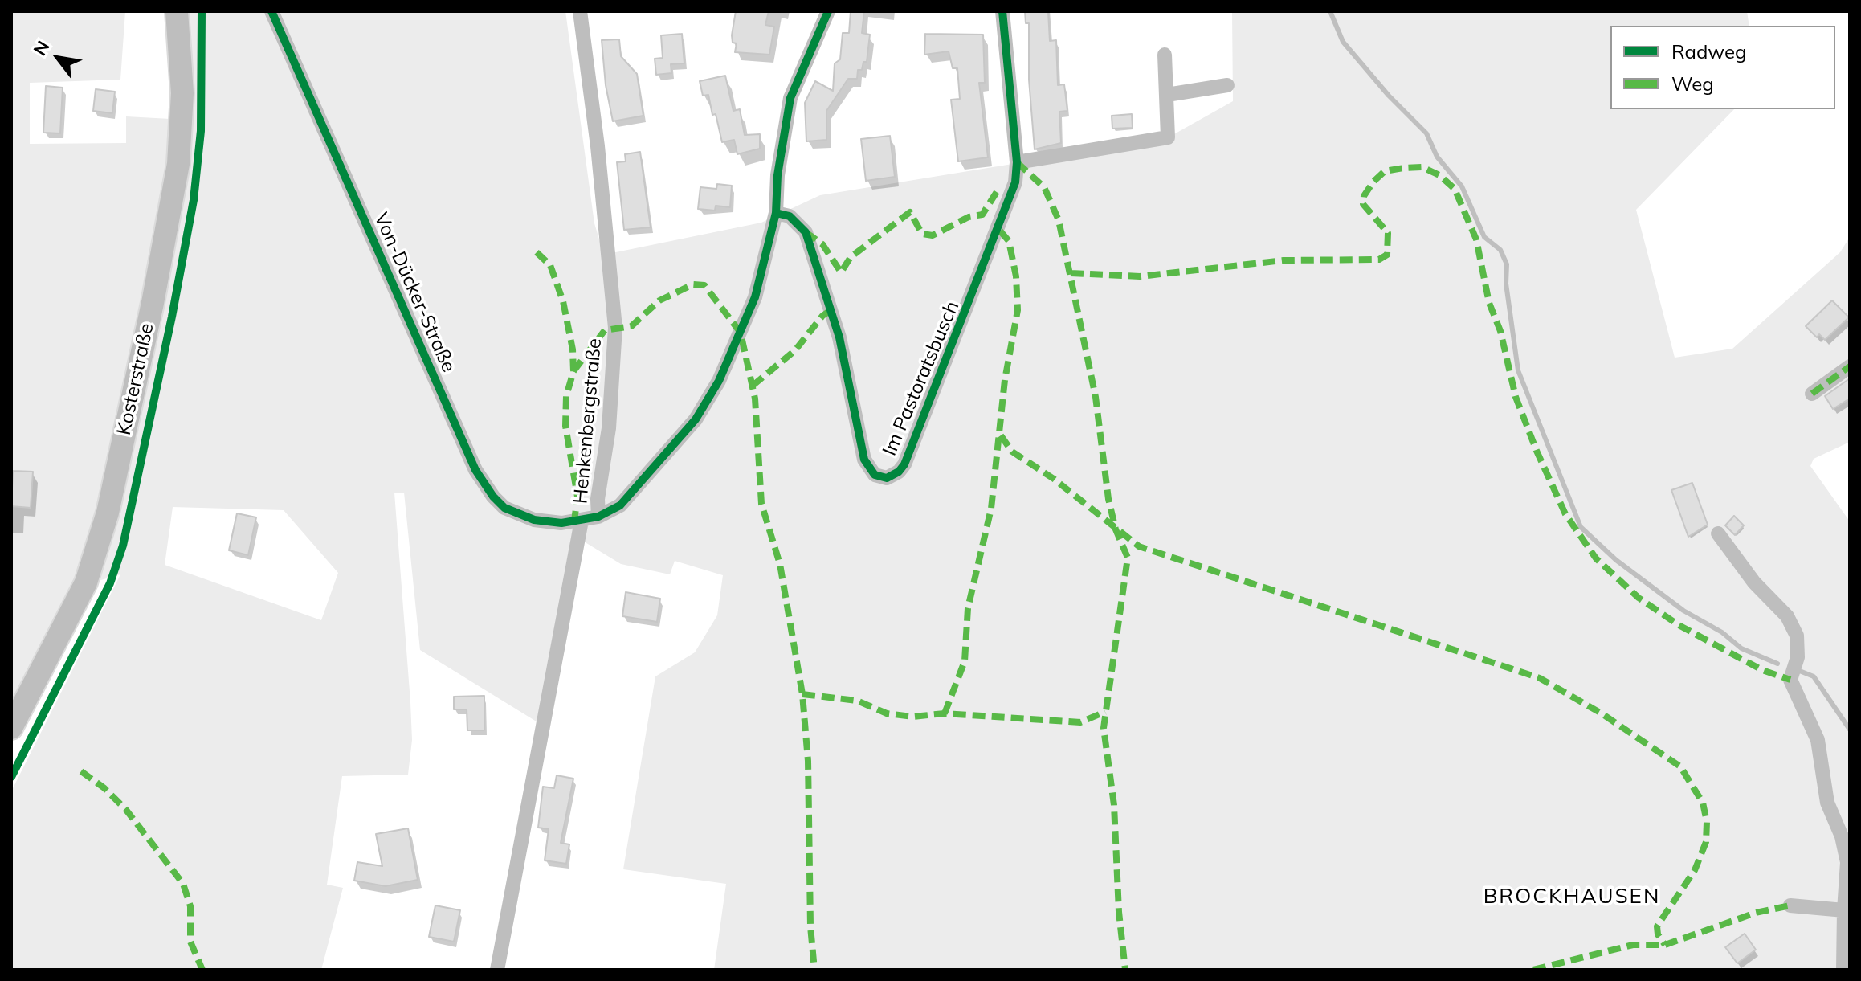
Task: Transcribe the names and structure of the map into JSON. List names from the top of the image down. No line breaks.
{"streets":{"main road":["Kosterstraße"],"street":["Von-Dücker-Straße","Im Pastoratsbusch","Henkenbergstraße"]},"crossings":[["Von-Dücker-Straße","Henkenbergstraße"]],"districts":["BROCKHAUSEN"],"legend":["Radweg","Weg"],"north":"top left"}
